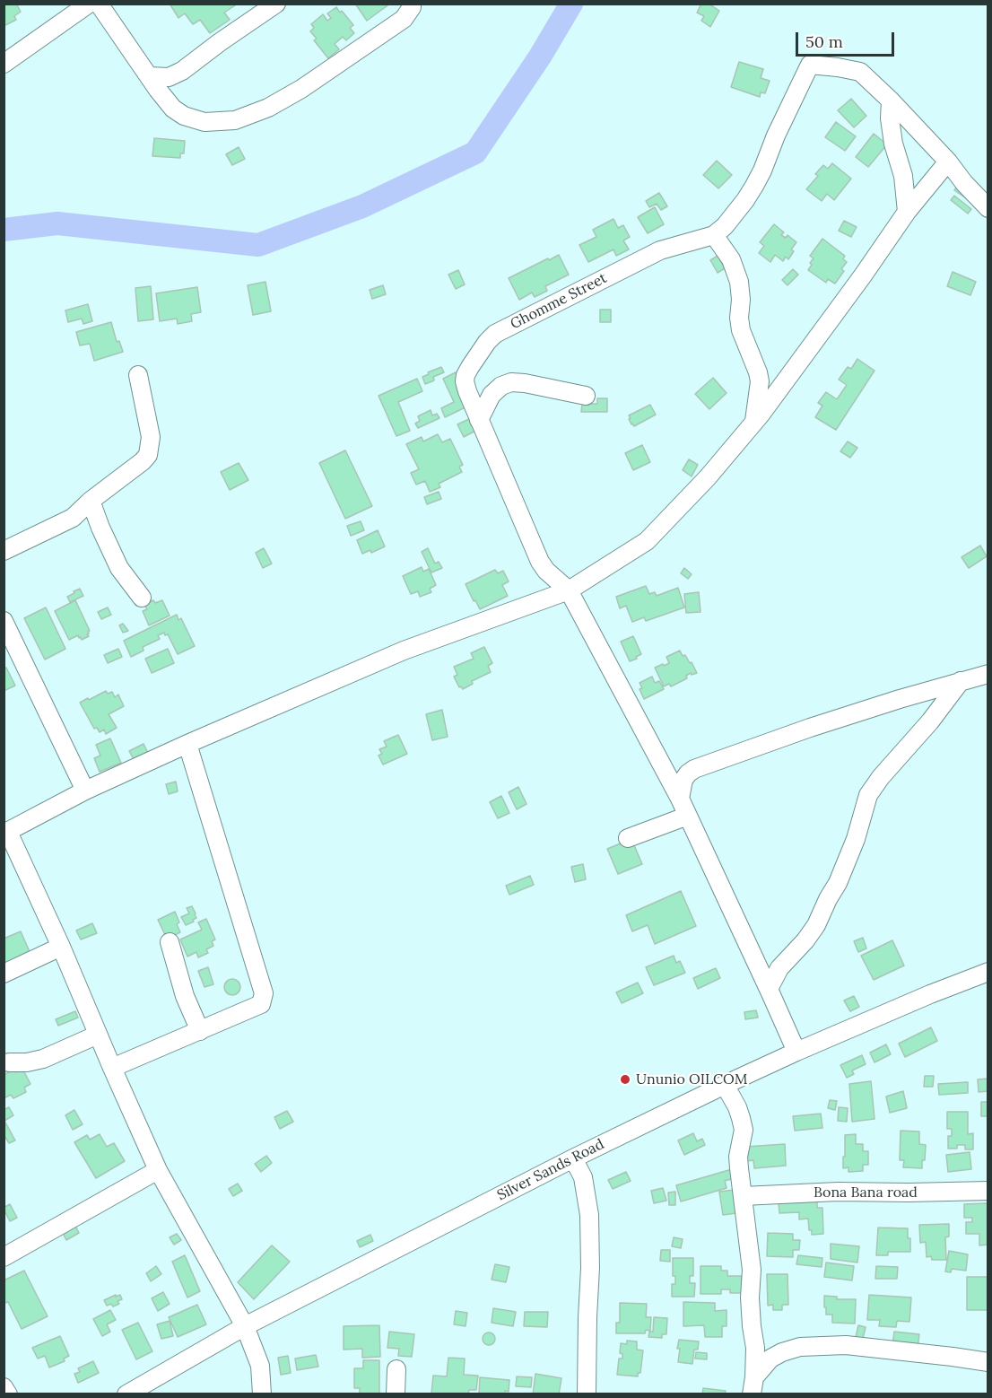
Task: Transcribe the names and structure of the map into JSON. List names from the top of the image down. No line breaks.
{"streets":{"street":["Ghomme Street","Silver Sands Road","Bona Bana road"]},"places":["Ununio OILCOM"],"scale_bar":"50 m"}
